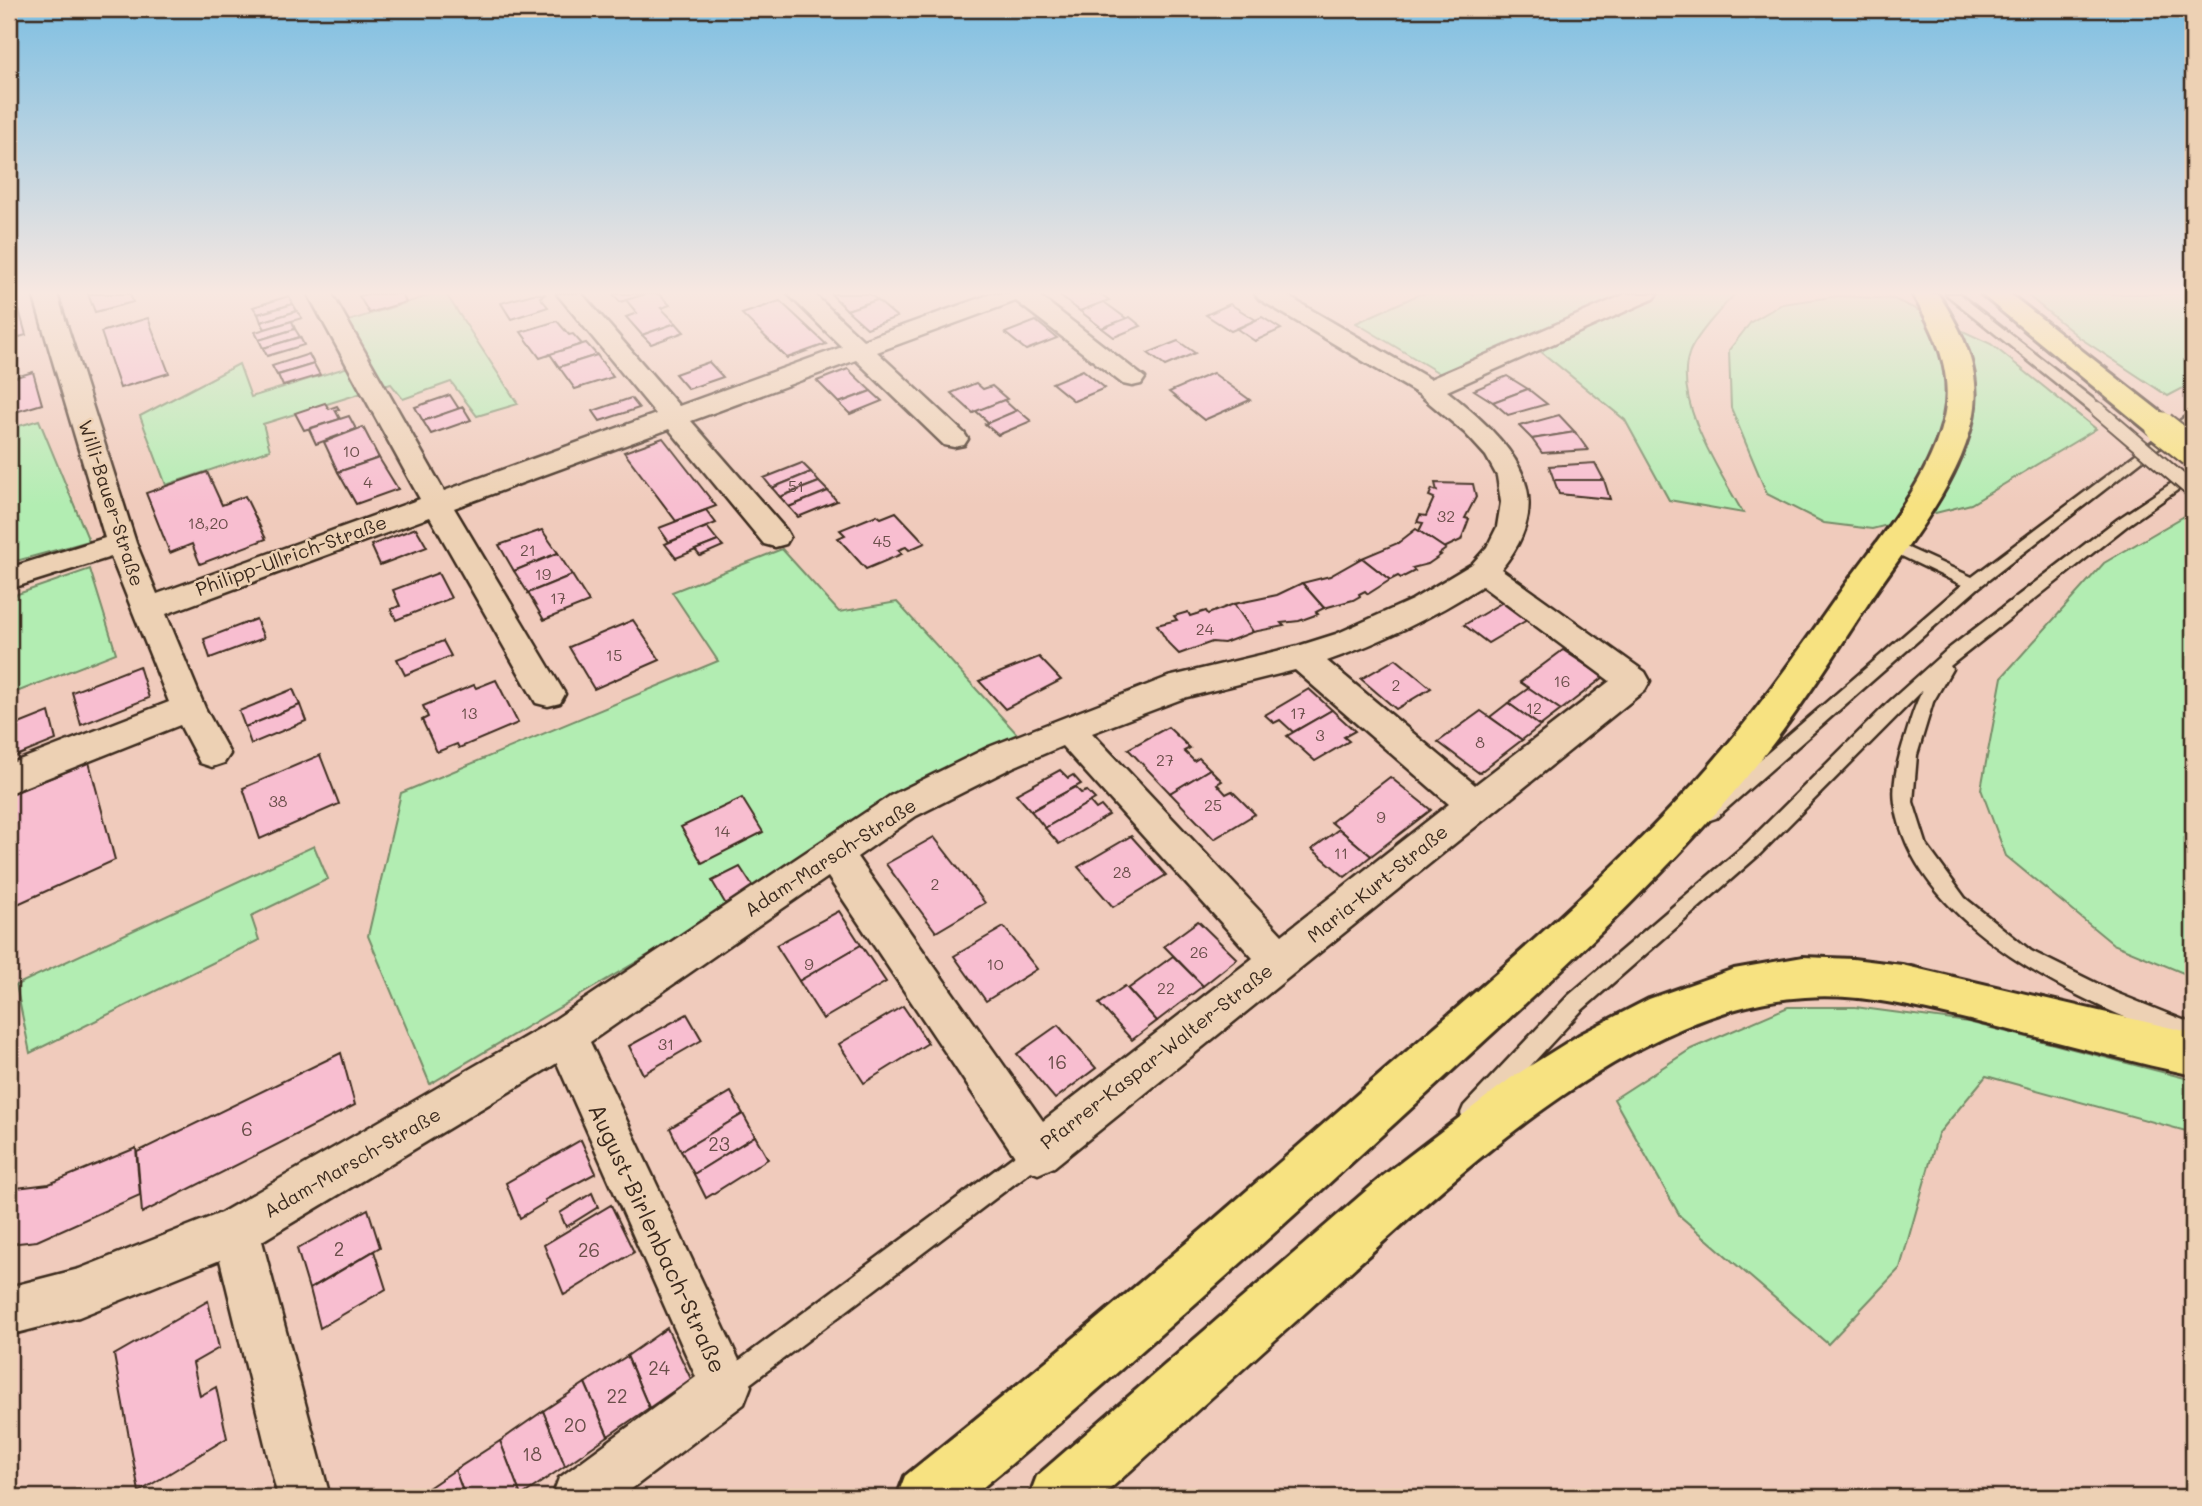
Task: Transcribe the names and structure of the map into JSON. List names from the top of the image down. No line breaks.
{"streets":{"street":["Willi-Bauer-Straße","Philipp-Ullrich-Straße","Adam-Marsch-Straße","Maria-Kurt-Straße","Pfarrer-Kaspar-Walter-Straße","August-Birlenbach-Straße"]},"crossings":[["Willi-Bauer-Straße","Philipp-Ullrich-Straße"],["Adam-Marsch-Straße","Maria-Kurt-Straße"],["Adam-Marsch-Straße","Pfarrer-Kaspar-Walter-Straße"],["Adam-Marsch-Straße","August-Birlenbach-Straße"],["Maria-Kurt-Straße","Pfarrer-Kaspar-Walter-Straße"]],"house_numbers":["10","4","51","32","18,20","45","21","19","17","24","15","16","2","12","13","17","3","8","27","38","25","9","14","11","28","2","26","9","10","22","31","16","6","23","2","26","24","22","20","18"]}
